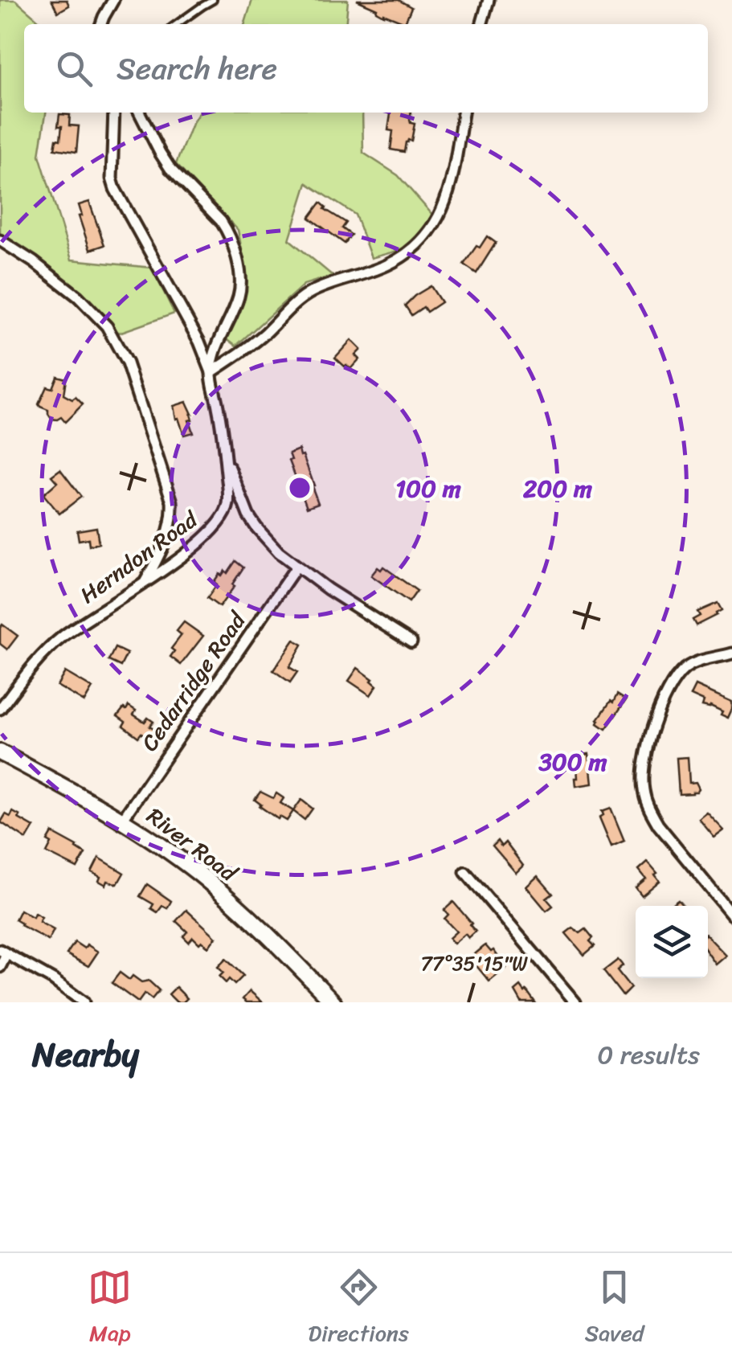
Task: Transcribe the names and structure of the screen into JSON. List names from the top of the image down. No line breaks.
{"streets":{"main road":["River Road"],"street":["Herndon Road","Cedarridge Road"]},"crossings":[["Cedarridge Road","River Road"]],"page":{"search":"Search here","heading":["Nearby","0 results"],"nav":["Map","Directions","Saved"]},"coordinates":["77°35'15\"W"],"rings":["100 m","200 m","300 m"]}
